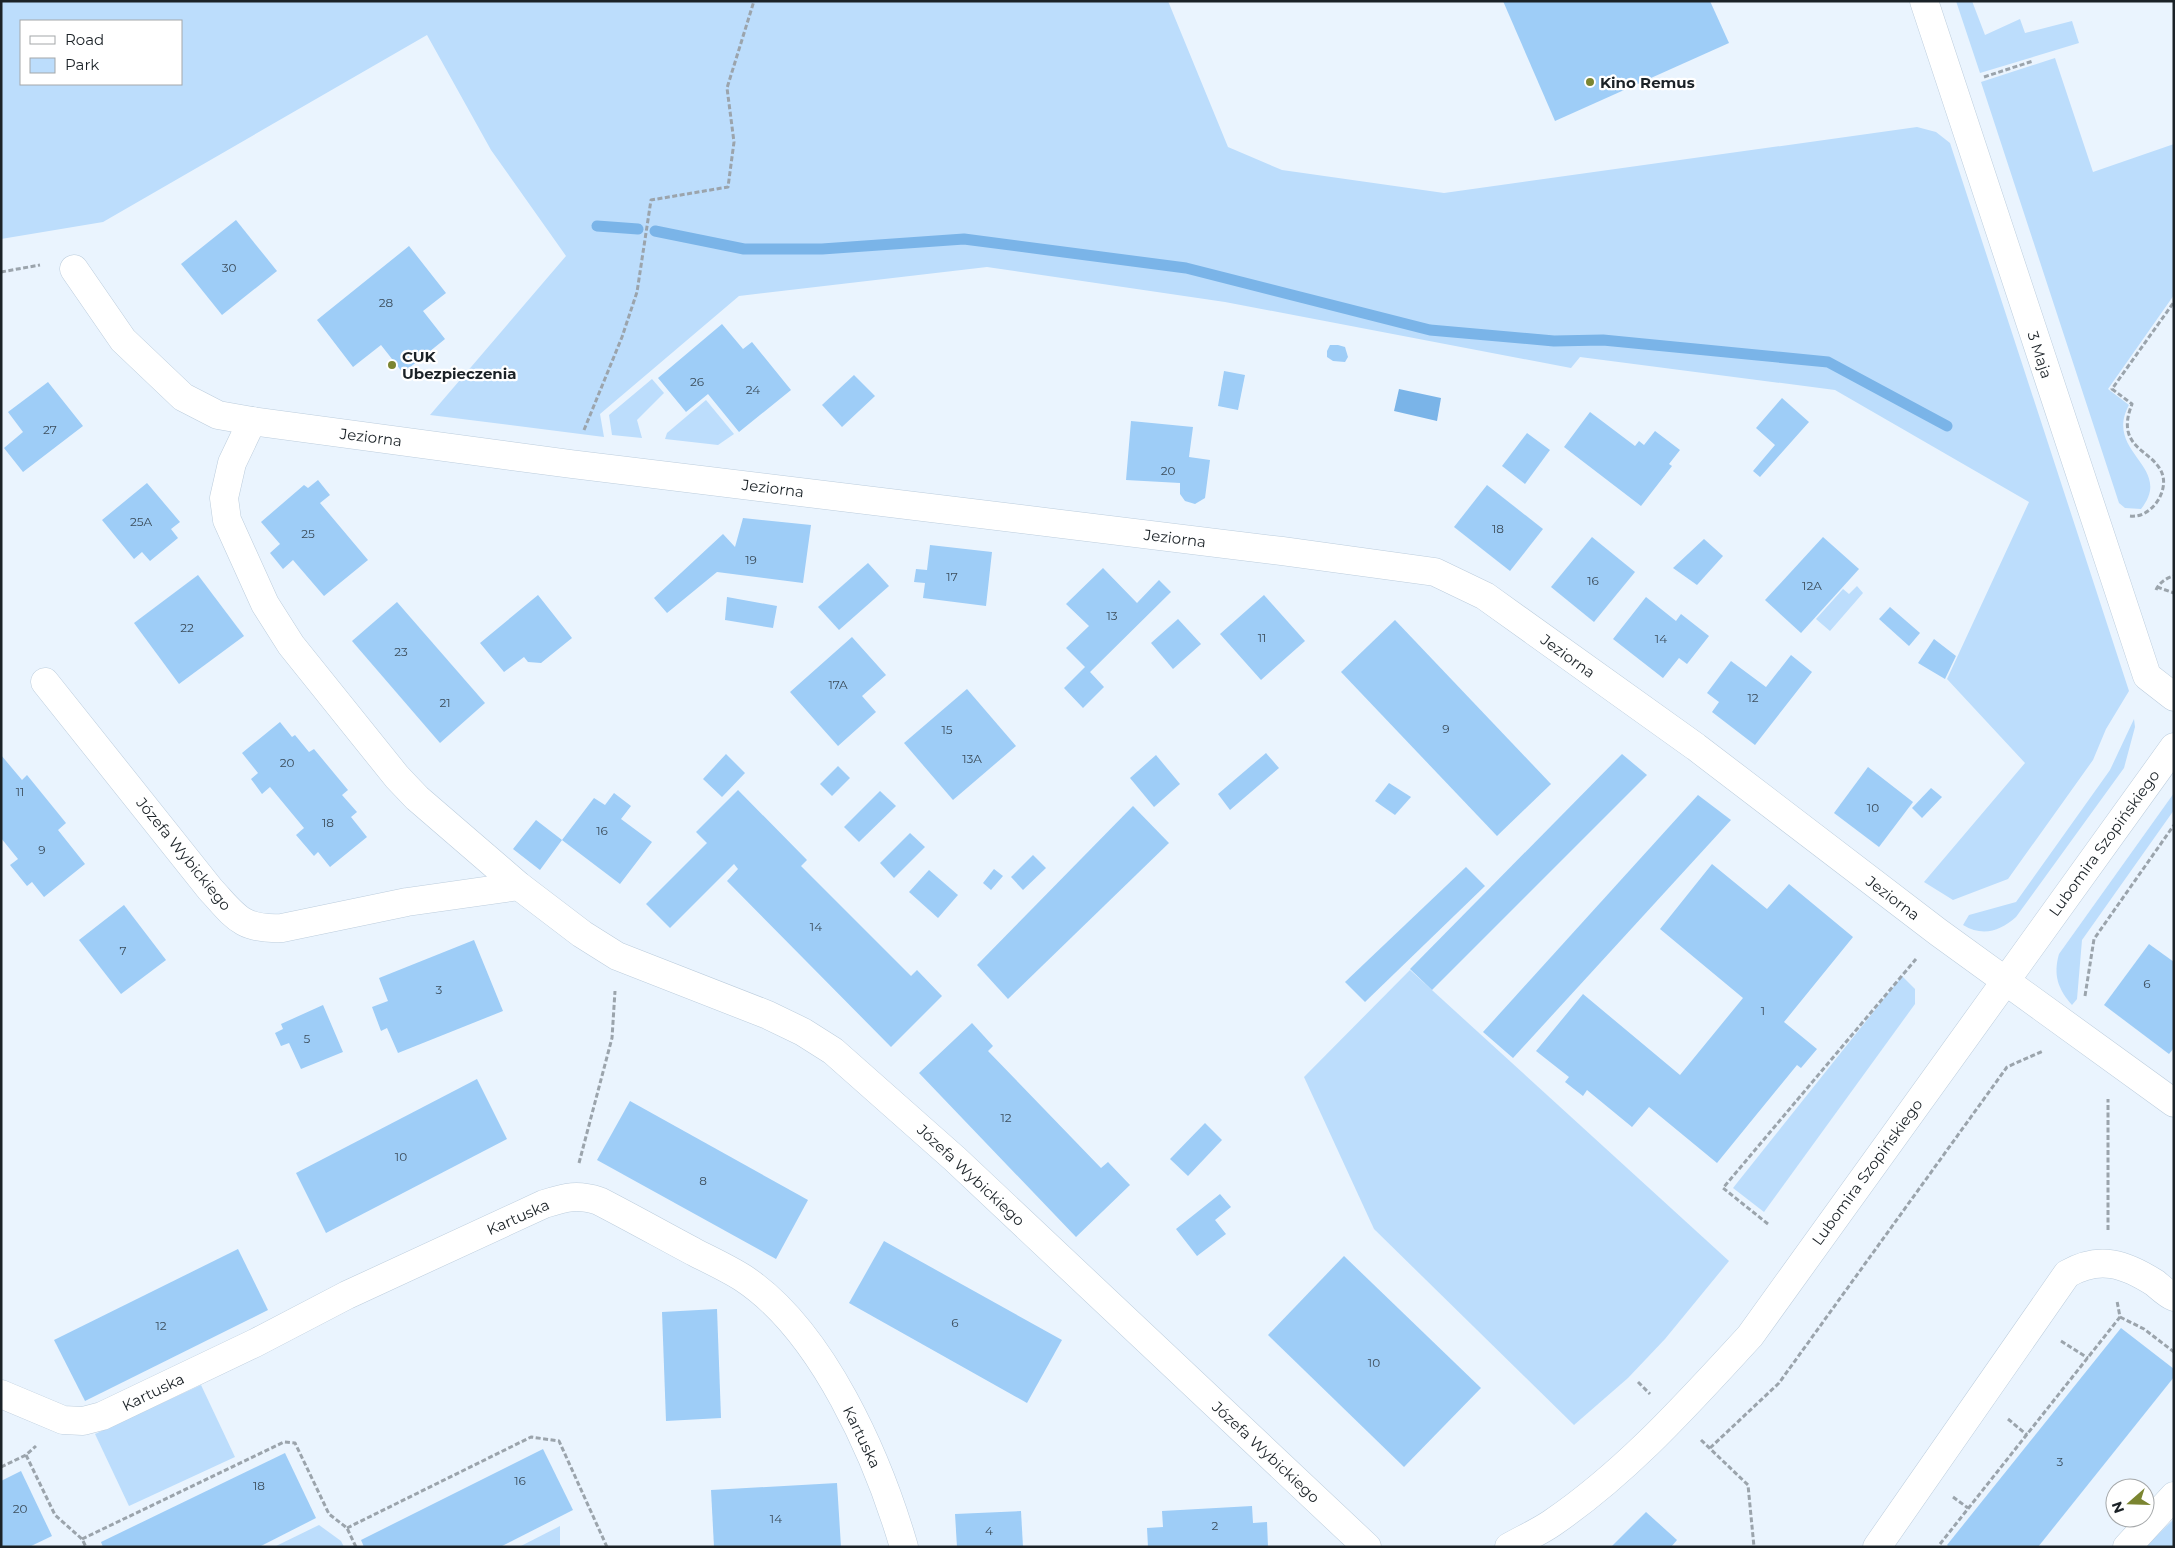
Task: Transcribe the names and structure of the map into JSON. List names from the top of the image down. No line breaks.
{"streets":{"street":["3 Maja","Jeziorna","Lubomira Szopińskiego","Józefa Wybickiego","Kartuska"]},"crossings":[["Jeziorna","Lubomira Szopińskiego"],["Jeziorna","Józefa Wybickiego"]],"places":["Kino Remus","CUK Ubezpieczenia"],"house_numbers":["30","28","26","24","27","20","25A","18","25","19","17","16","12A","13","22","11","14","23","17A","12","21","9","15","13A","20","11","10","18","16","9","14","7","6","3","1","5","12","10","8","6","12","10","3","16","18","20","14","2","4"],"legend":["Road","Park"],"north":"left"}
